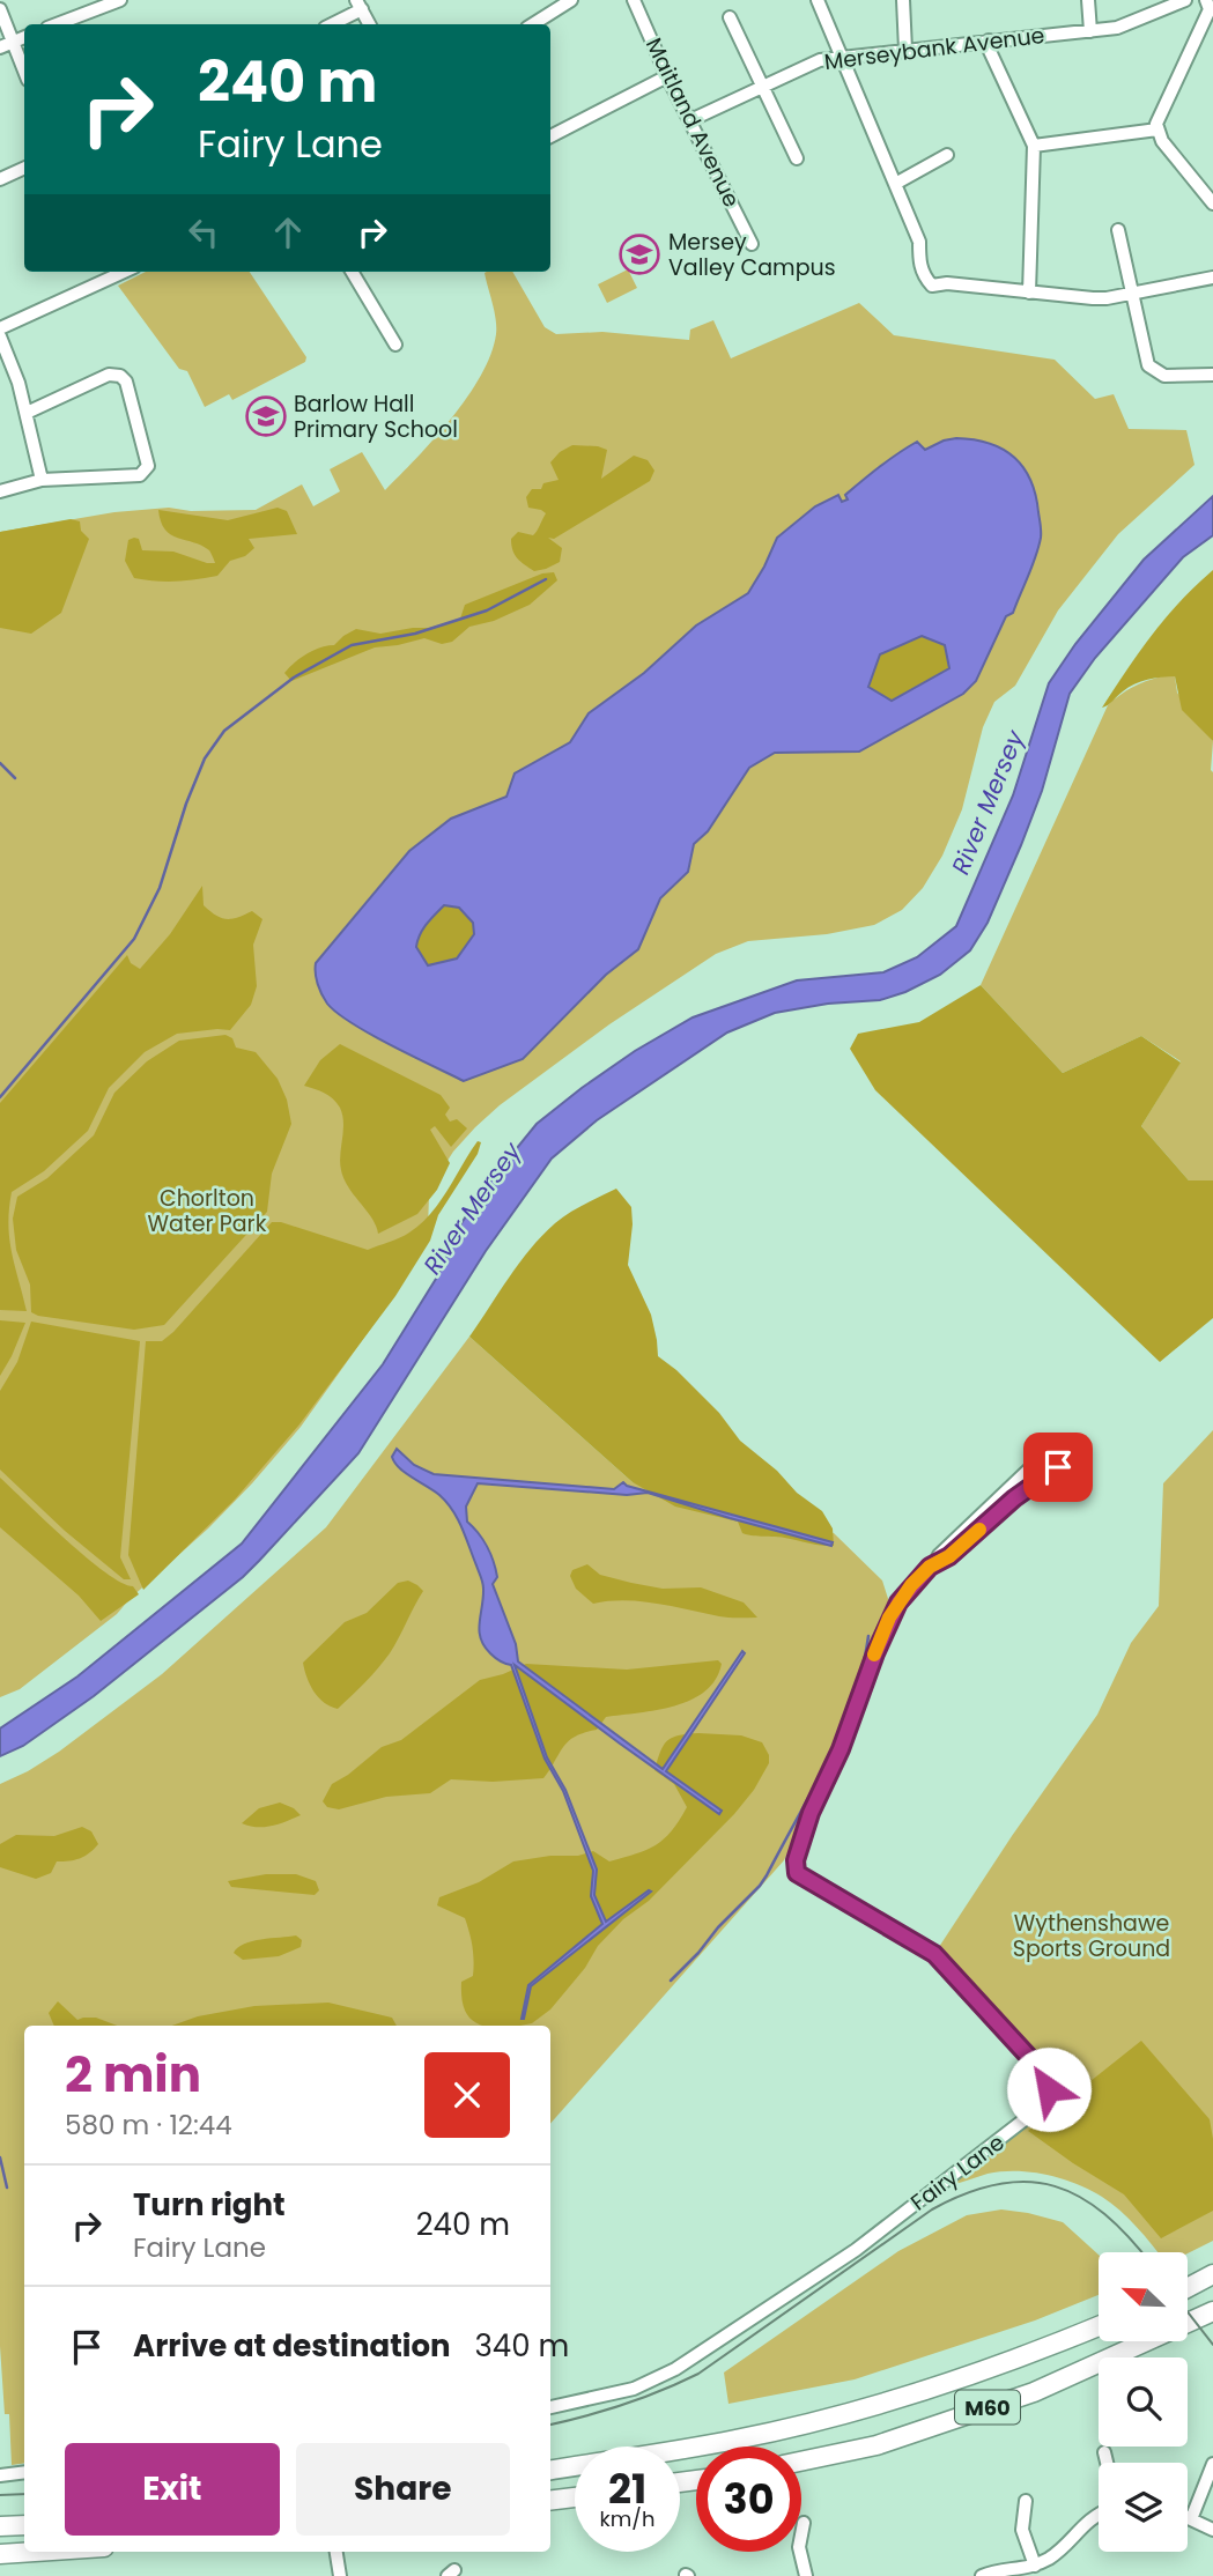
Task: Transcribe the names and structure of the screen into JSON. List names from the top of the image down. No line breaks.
{"streets":{"highway":["M60"],"street":["Merseybank Avenue","Maitland Avenue","Fairy Lane"]},"crossings":[["Merseybank Avenue","Maitland Avenue"]],"water":["River Mersey"],"parks":["Chorlton Water Park","Wythenshawe Sports Ground"],"places":{"school or university":["Mersey Valley Campus","Barlow Hall Primary School"]},"north":"top left","page":{"turn":["240 m","Fairy Lane"],"heading":["2 min","580 m · 12:44"],"list":[{"name":"Turn right","note":"Fairy Lane","value":"240 m"},{"name":"Arrive at destination","value":"340 m"}],"buttons":["Exit","Share"],"speed":"21 km/h","limit":"30"}}
